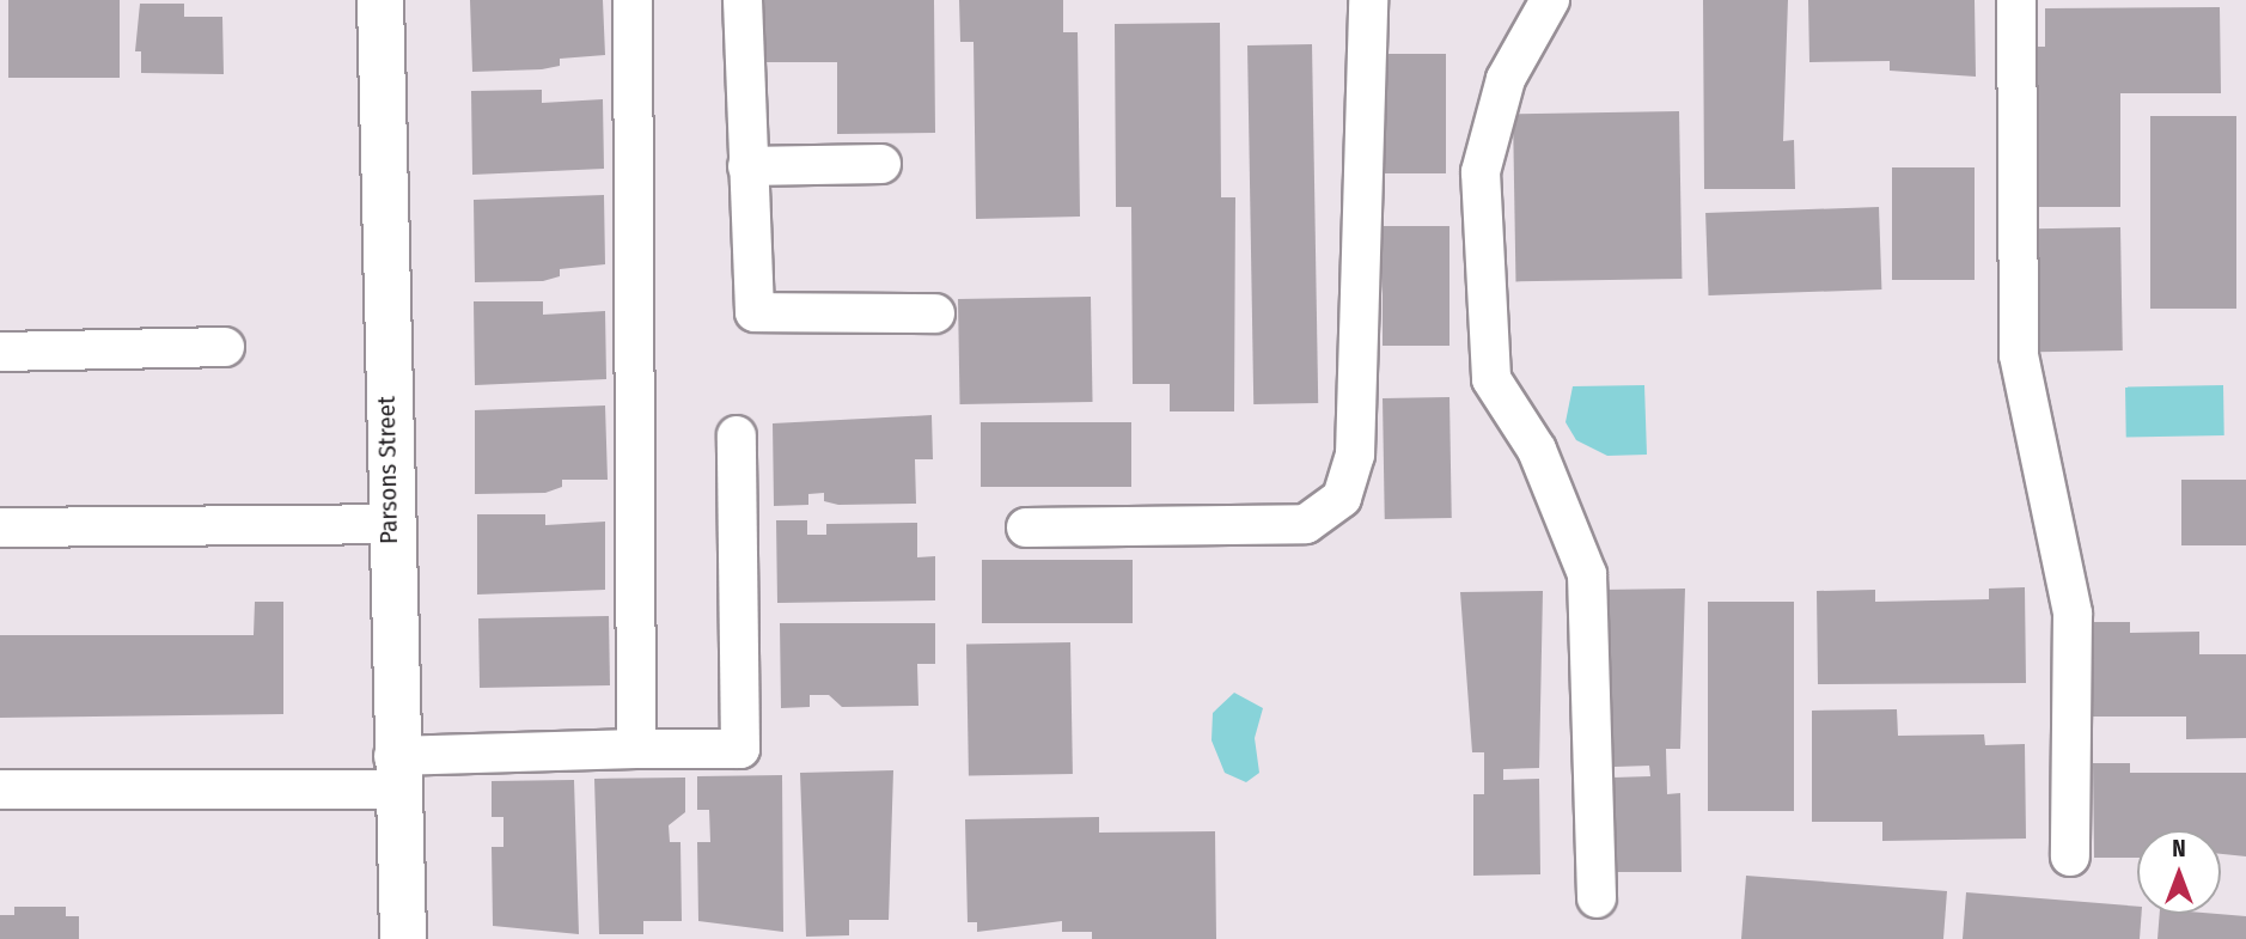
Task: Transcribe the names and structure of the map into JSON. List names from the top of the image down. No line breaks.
{"streets":{"street":["Parsons Street"]},"north":"top"}
